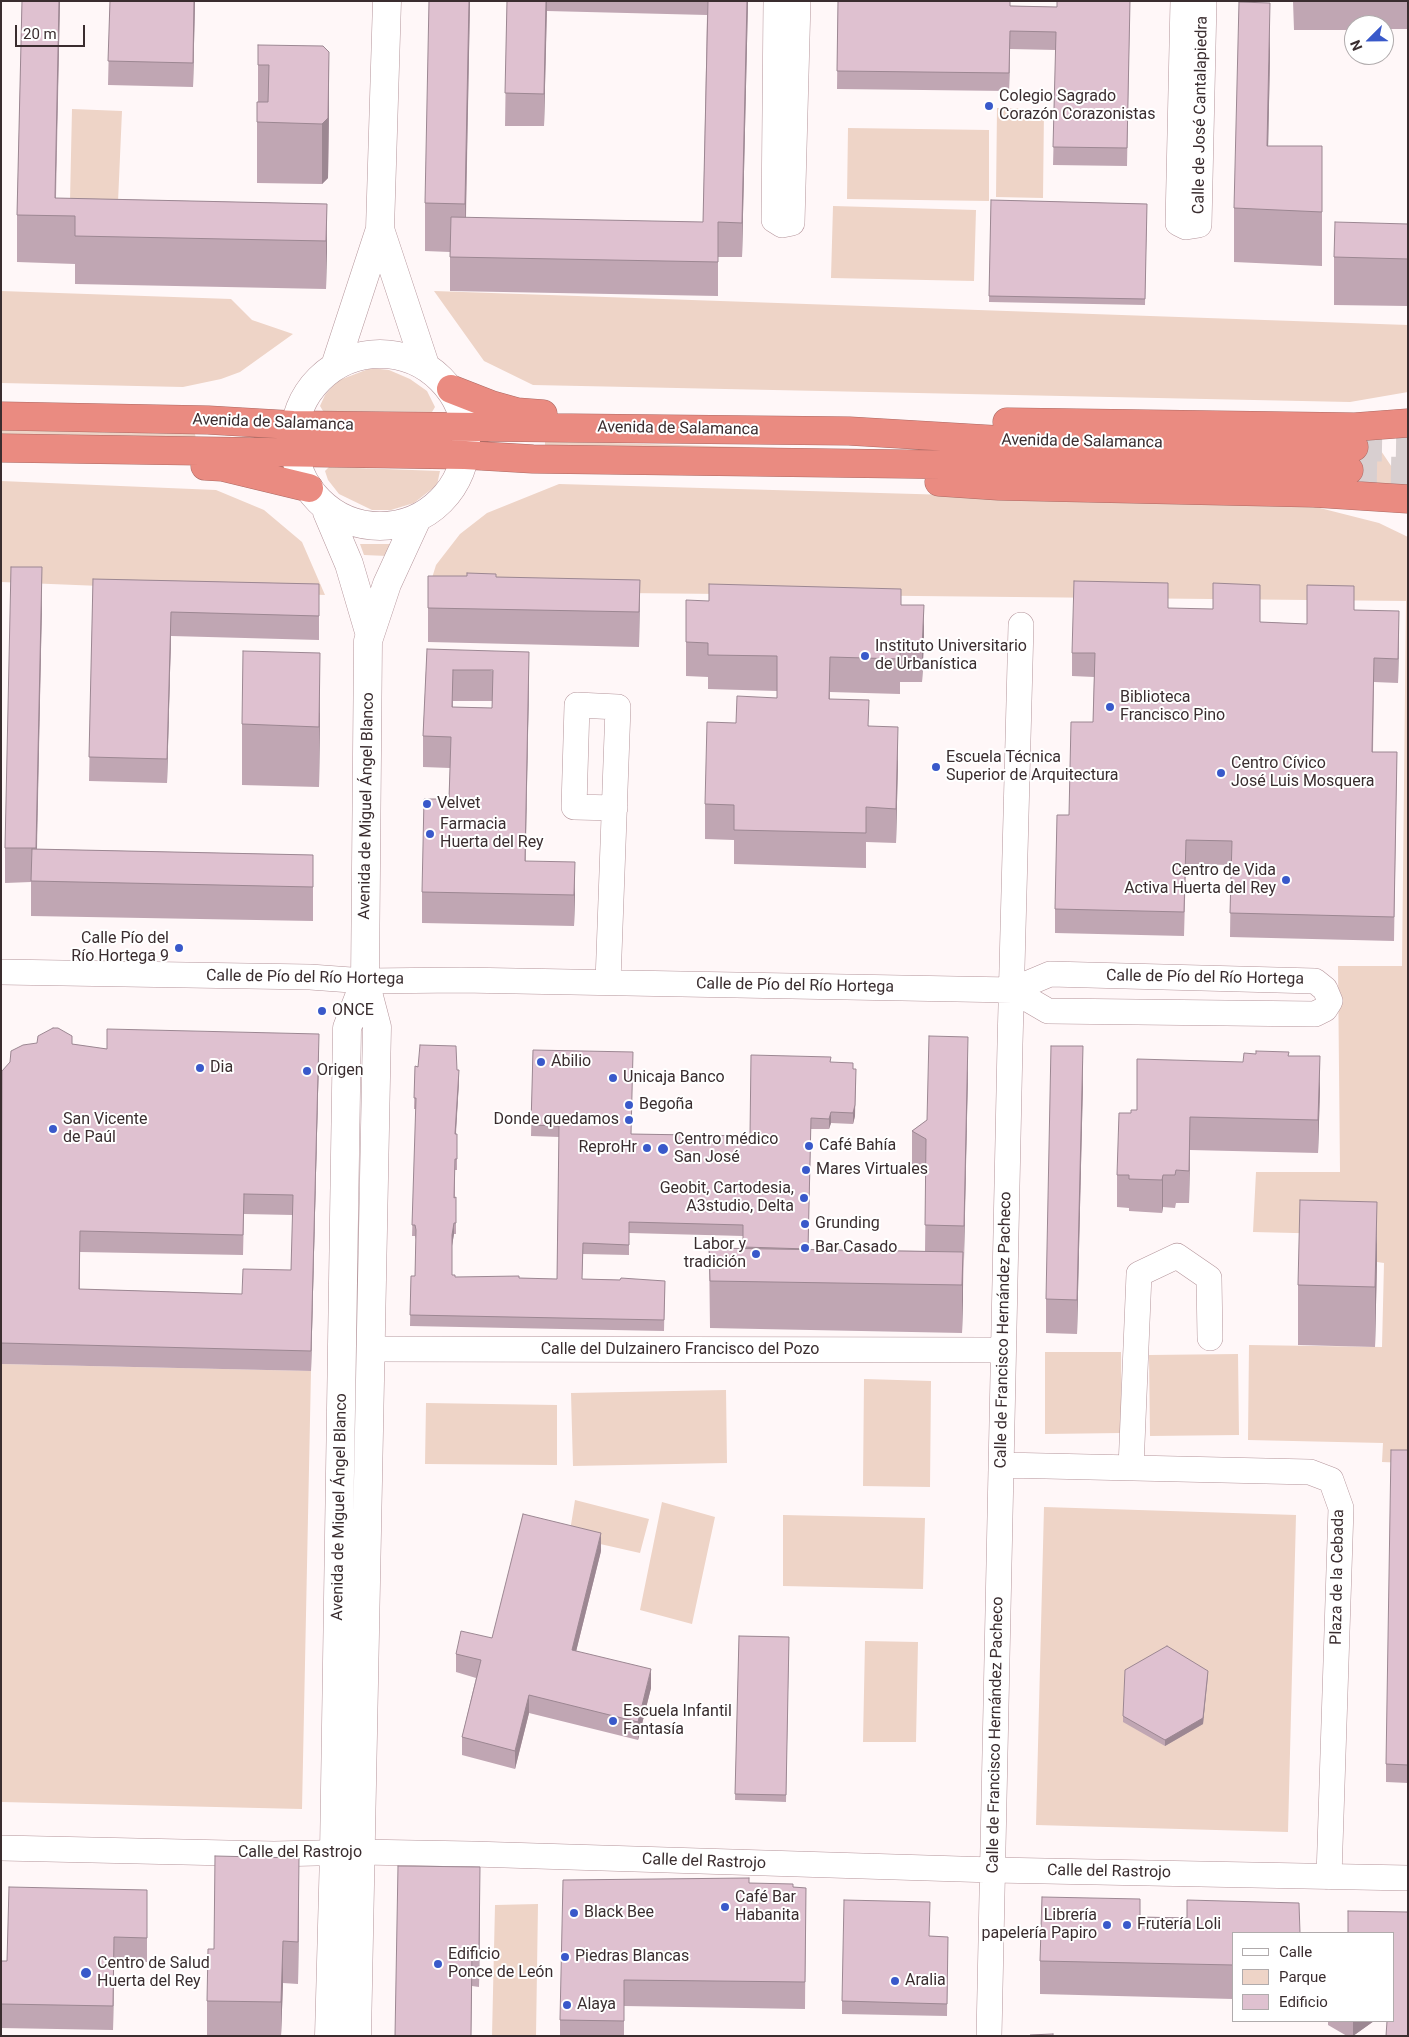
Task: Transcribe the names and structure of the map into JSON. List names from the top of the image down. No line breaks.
{"streets":{"highway":["Avenida de Salamanca"],"street":["Calle de José Cantalapiedra","Avenida de Miguel Ángel Blanco","Calle de Pío del Río Hortega","Calle de Francisco Hernández Pacheco","Calle del Dulzainero Francisco del Pozo","Plaza de la Cebada","Calle del Rastrojo"]},"crossings":[["Avenida de Salamanca","Avenida de Miguel Ángel Blanco"],["Avenida de Miguel Ángel Blanco","Calle de Pío del Río Hortega"],["Avenida de Miguel Ángel Blanco","Calle del Dulzainero Francisco del Pozo"],["Avenida de Miguel Ángel Blanco","Calle del Rastrojo"],["Calle de Pío del Río Hortega","Calle de Francisco Hernández Pacheco"],["Calle de Francisco Hernández Pacheco","Plaza de la Cebada"],["Calle de Francisco Hernández Pacheco","Calle del Rastrojo"],["Plaza de la Cebada","Calle del Rastrojo"]],"places":["Colegio Sagrado Corazón Corazonistas","Instituto Universitario de Urbanística","Biblioteca Francisco Pino","Escuela Técnica Superior de Arquitectura","Centro Cívico José Luis Mosquera","Velvet","Farmacia Huerta del Rey","Centro de Vida Activa Huerta del Rey","Calle Pío del Río Hortega 9","ONCE","Abilio","Dia","Origen","Unicaja Banco","Begoña","Donde quedamos","San Vicente de Paúl","Café Bahía","ReproHr","Centro médico San José","Mares Virtuales","Geobit, Cartodesia, A3studio, Delta","Grunding","Bar Casado","Labor y tradición","Escuela Infantil Fantasía","Café Bar Habanita","Black Bee","Librería papelería Papiro","Frutería Loli","Piedras Blancas","Edificio Ponce de León","Centro de Salud Huerta del Rey","Aralia","Alaya"],"legend":["Calle","Parque","Edificio"],"scale_bar":"20 m","north":"bottom left"}
